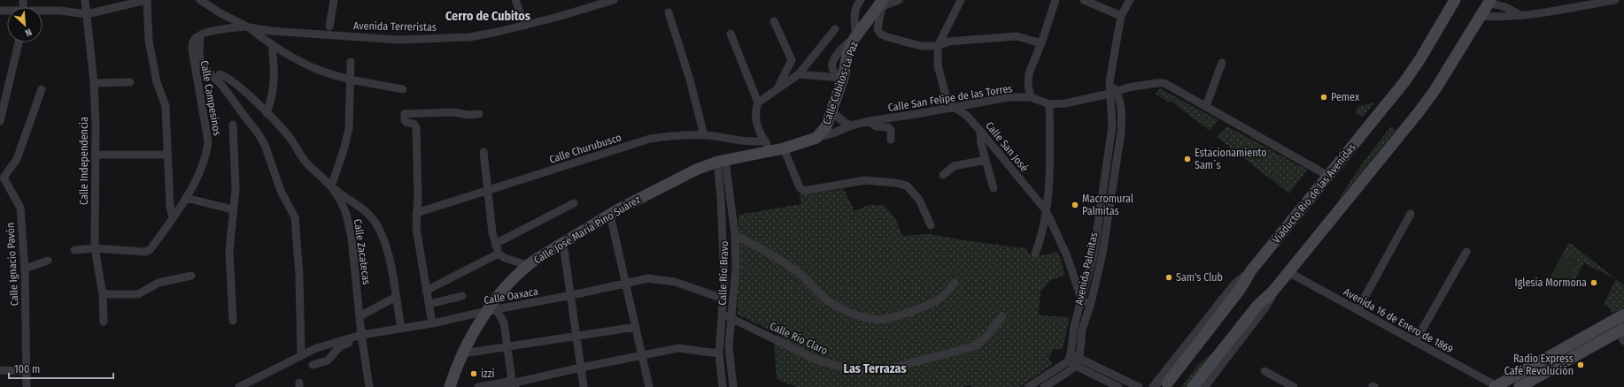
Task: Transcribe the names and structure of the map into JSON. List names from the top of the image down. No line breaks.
{"streets":{"main road":["Calle Cubitos-La Paz","Viaducto Río de las Avenidas","Calle José María Pino Suárez"],"street":["Avenida Terreristas","Calle Campesinos","Calle San Felipe de las Torres","Calle San José","Calle Churubusco","Calle Independencia","Calle Zacatecas","Calle Ignacio Pavón","Avenida Palmitas","Calle Río Bravo","Calle Oaxaca","Avenida 16 de Enero de 1869","Calle Río Claro"]},"crossings":[["Calle Cubitos-La Paz","Calle San Felipe de las Torres"],["Calle Cubitos-La Paz","Calle José María Pino Suárez"],["Calle Campesinos","Calle Independencia"],["Calle San Felipe de las Torres","Calle San José"],["Calle San Felipe de las Torres","Avenida Palmitas"],["Calle San José","Avenida Palmitas"],["Calle José María Pino Suárez","Calle Río Bravo"],["Calle José María Pino Suárez","Calle Oaxaca"],["Calle Zacatecas","Calle Oaxaca"],["Calle Río Bravo","Calle Oaxaca"],["Calle Río Bravo","Calle Río Claro"]],"districts":["Cerro de Cubitos","Las Terrazas"],"places":["Pemex","Estacionamiento Sam´s","Macromural Palmitas","Sam's Club","Iglesia Mormona","Radio Express Café Revolución","izzi"],"scale_bar":"100 m","north":"bottom right"}
